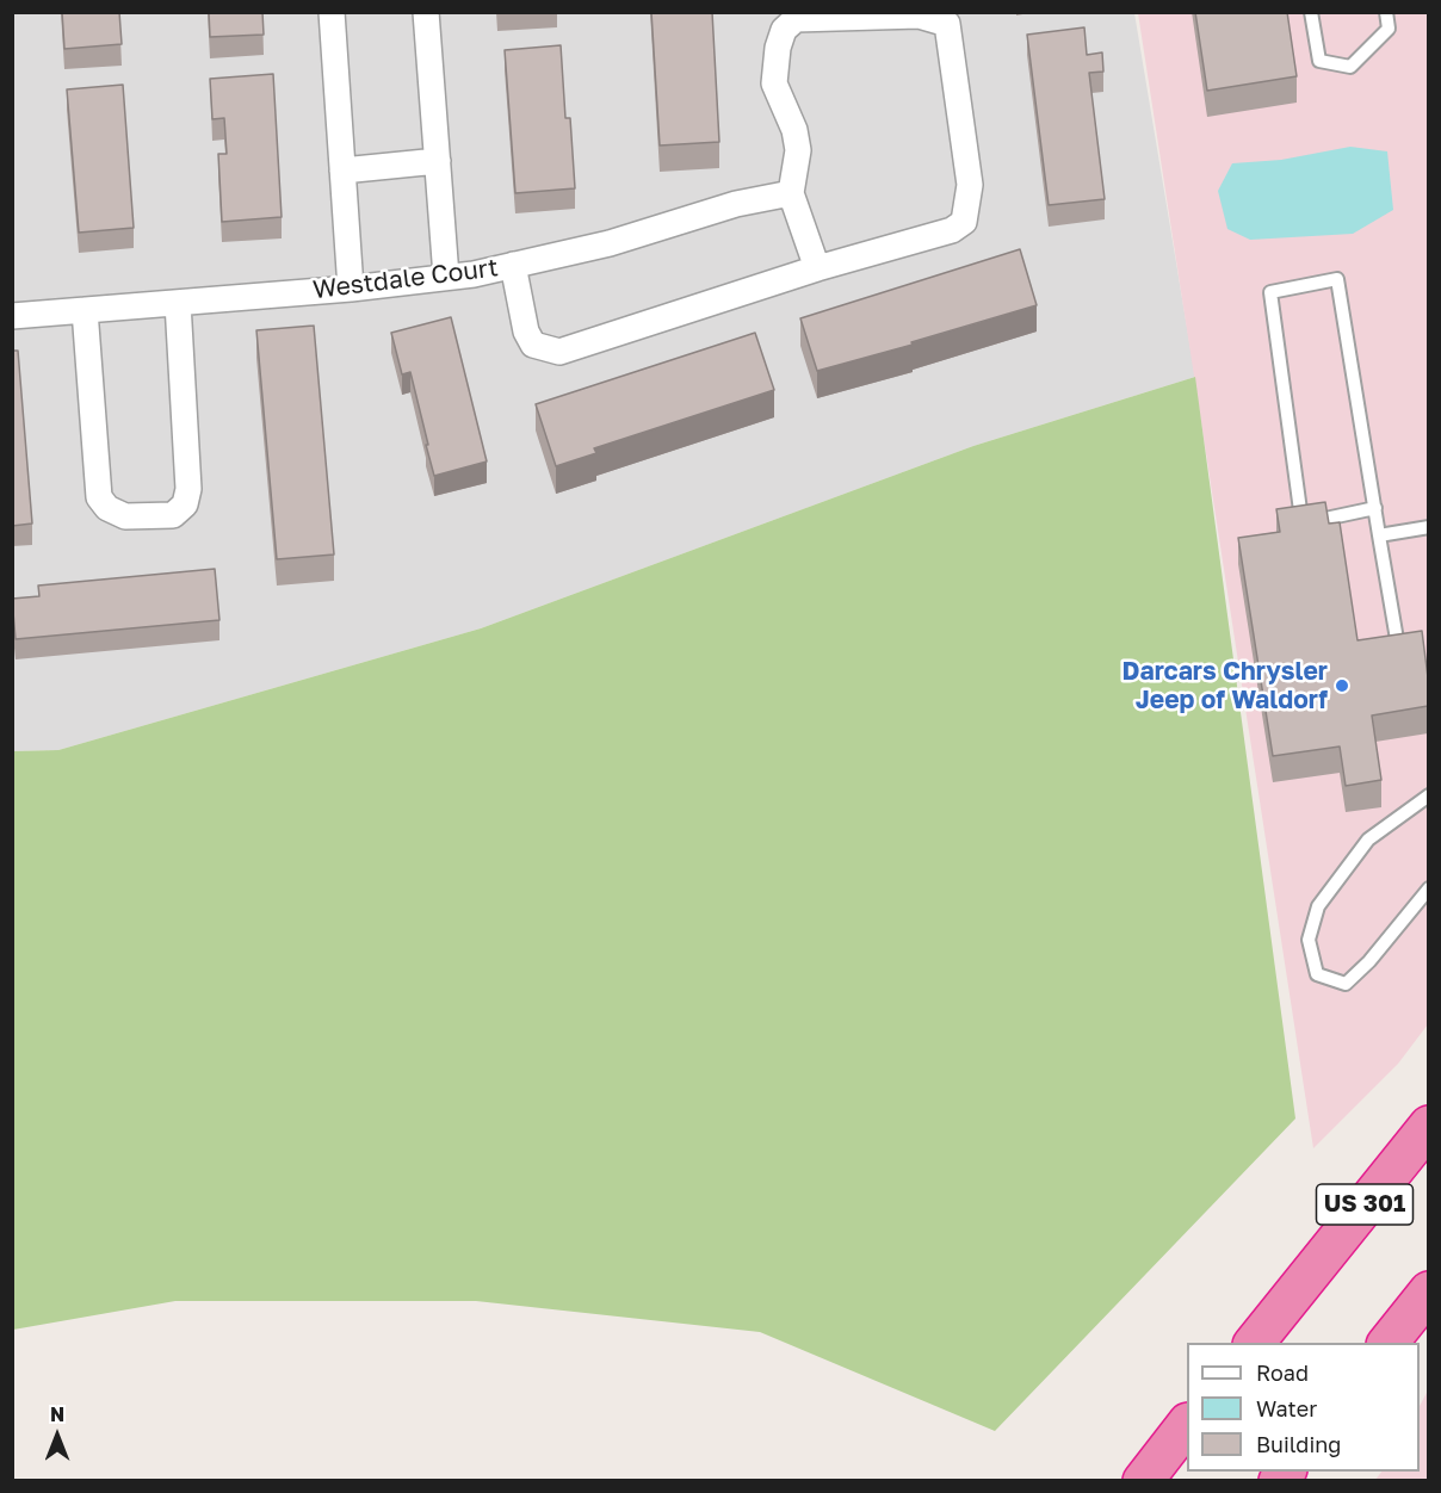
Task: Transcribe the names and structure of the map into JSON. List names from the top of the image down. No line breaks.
{"streets":{"highway":["US 301"],"street":["Westdale Court"]},"places":["Darcars Chrysler Jeep of Waldorf"],"legend":["Road","Water","Building"],"north":"top"}
